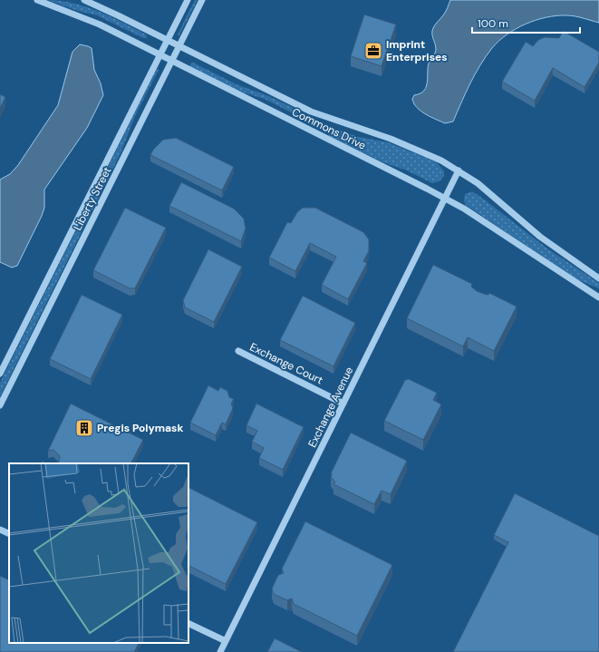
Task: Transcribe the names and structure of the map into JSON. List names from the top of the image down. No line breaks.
{"streets":{"street":["Commons Drive","Liberty Street","Exchange Court","Exchange Avenue"]},"crossings":[["Commons Drive","Liberty Street"],["Commons Drive","Exchange Avenue"],["Exchange Court","Exchange Avenue"]],"places":{"office":["Imprint Enterprises"],"building":["Pregis Polymask"]},"scale_bar":"100 m"}
